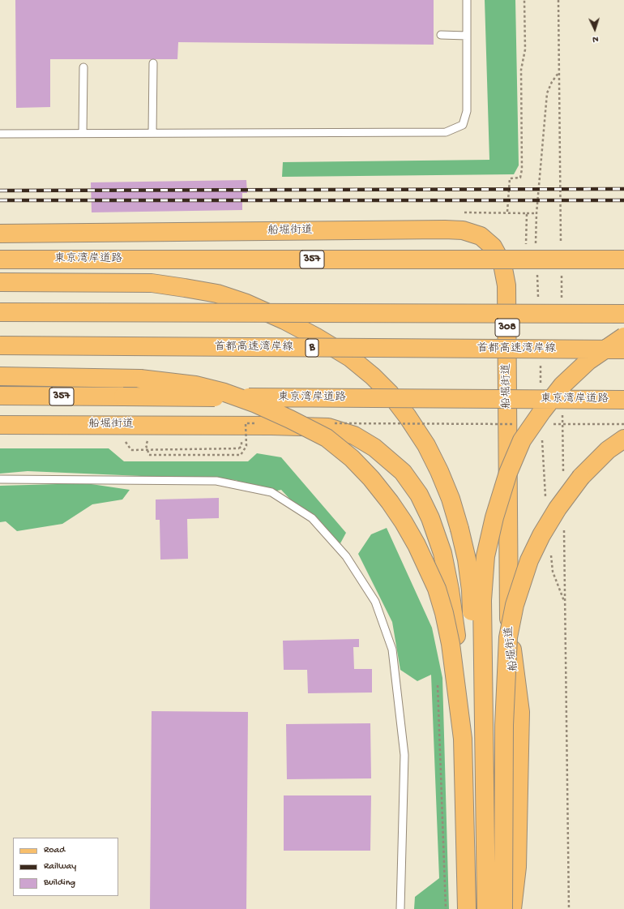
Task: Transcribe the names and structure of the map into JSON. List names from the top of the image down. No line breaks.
{"streets":{"main road":["船堀街道","東京湾岸道路","357","308","首都高速湾岸線","B"]},"legend":["Road","Railway","Building"],"north":"bottom"}
